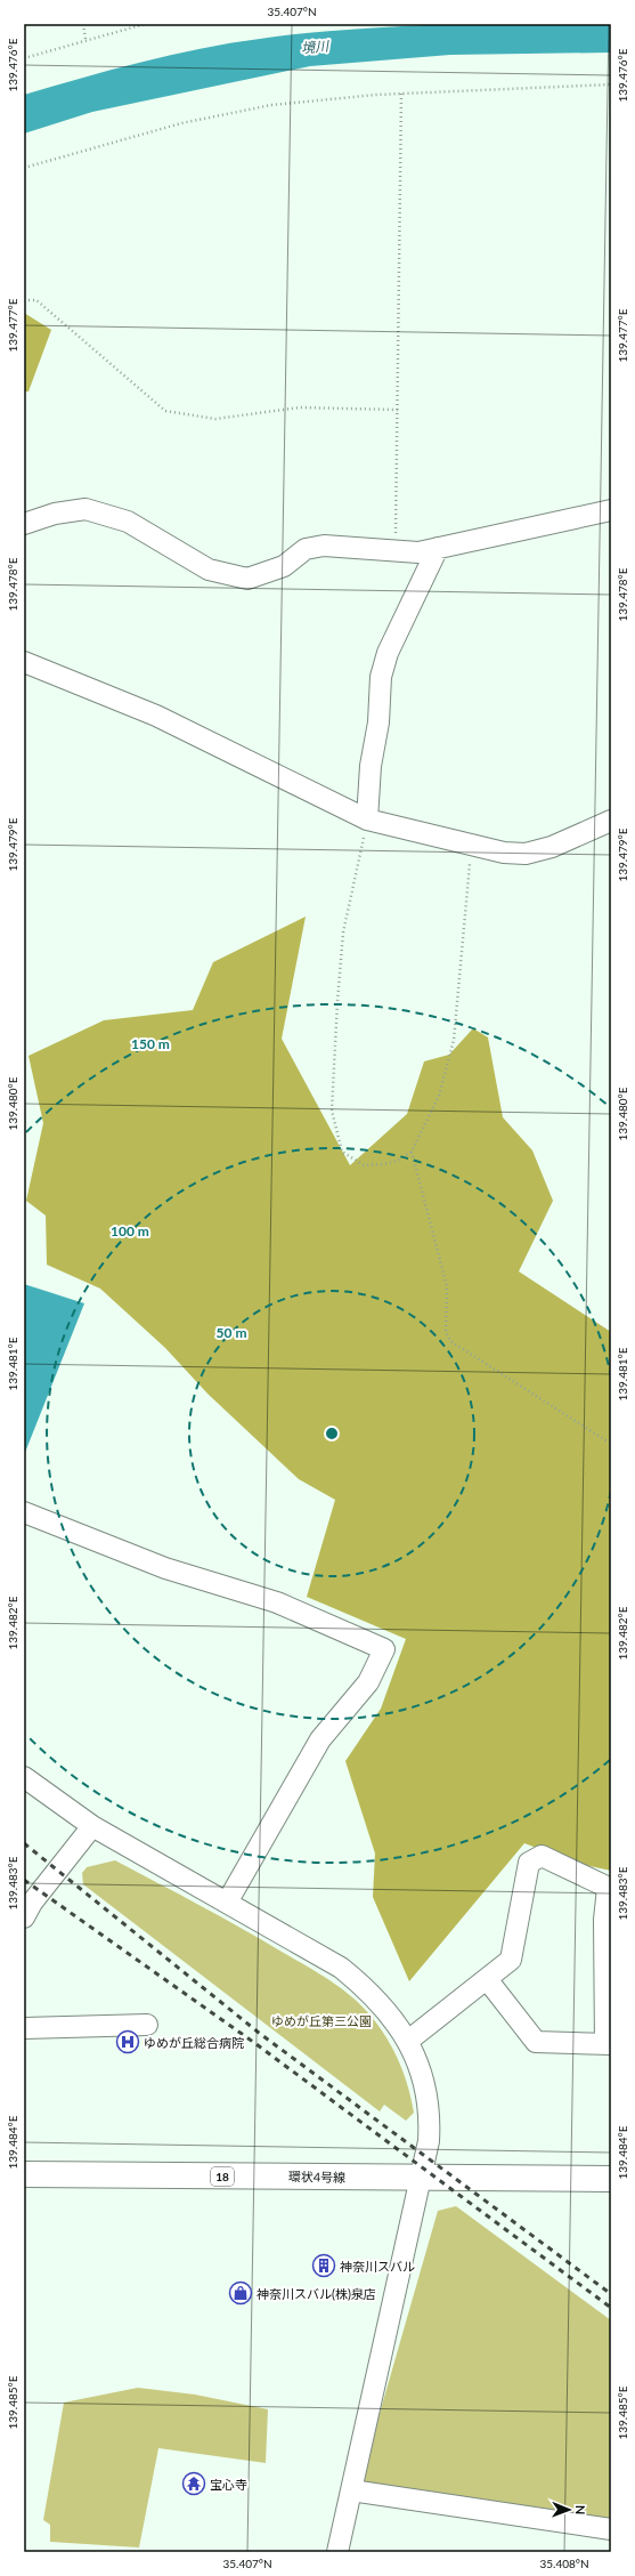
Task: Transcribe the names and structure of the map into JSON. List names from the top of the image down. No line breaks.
{"streets":{"main road":["18","環状4号線"]},"water":["境川"],"parks":["ゆめが丘第三公園"],"places":{"hospital":["ゆめが丘総合病院"],"building":["神奈川スバル"],"shop":["神奈川スバル(株)泉店"],"temple":["宝心寺"]},"north":"right","coordinates":["35.407°N","139.476°E","139.477°E","139.478°E","139.479°E","139.480°E","139.481°E","139.482°E","139.483°E","139.484°E","139.485°E","35.408°N"],"rings":["150 m","100 m","50 m"]}
